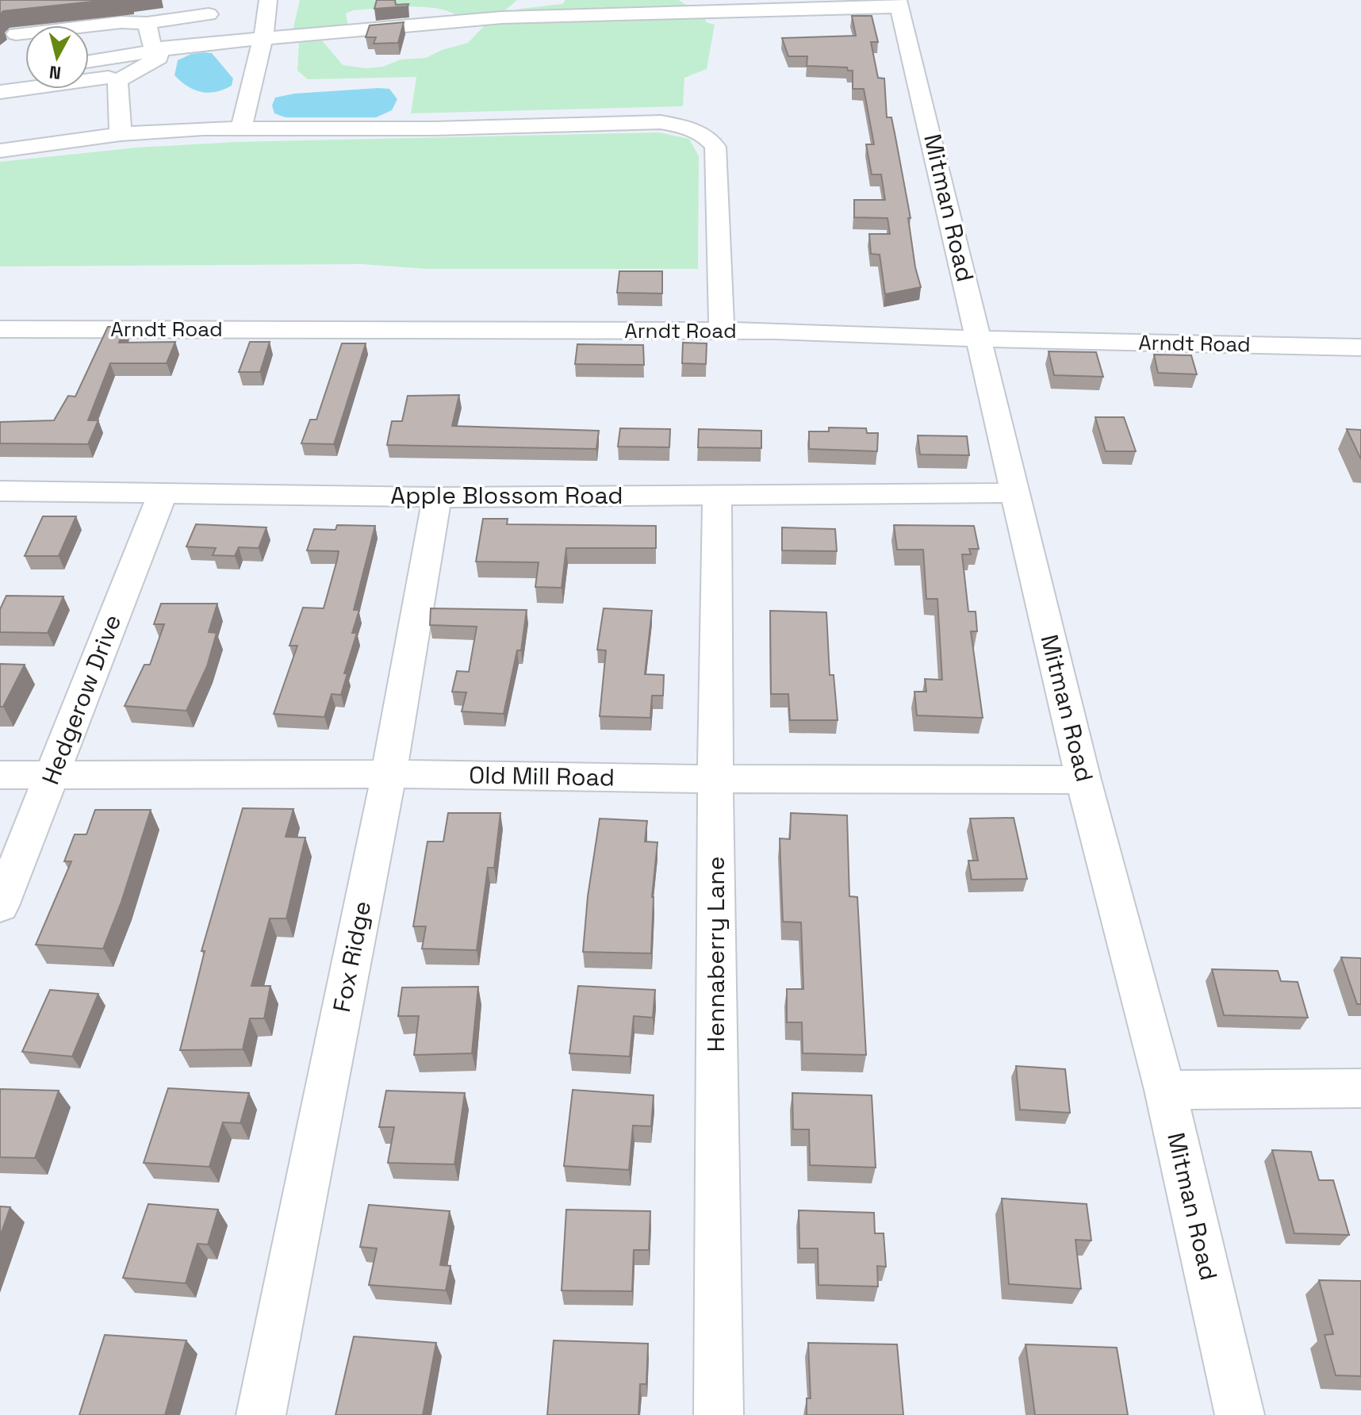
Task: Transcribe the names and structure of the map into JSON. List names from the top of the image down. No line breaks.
{"streets":{"street":["Mitman Road","Arndt Road","Apple Blossom Road","Hedgerow Drive","Old Mill Road","Hennaberry Lane","Fox Ridge"]},"crossings":[["Mitman Road","Arndt Road"],["Mitman Road","Apple Blossom Road"],["Mitman Road","Old Mill Road"],["Apple Blossom Road","Hedgerow Drive"],["Apple Blossom Road","Hennaberry Lane"],["Apple Blossom Road","Fox Ridge"],["Hedgerow Drive","Old Mill Road"],["Old Mill Road","Hennaberry Lane"],["Old Mill Road","Fox Ridge"]],"north":"bottom"}
